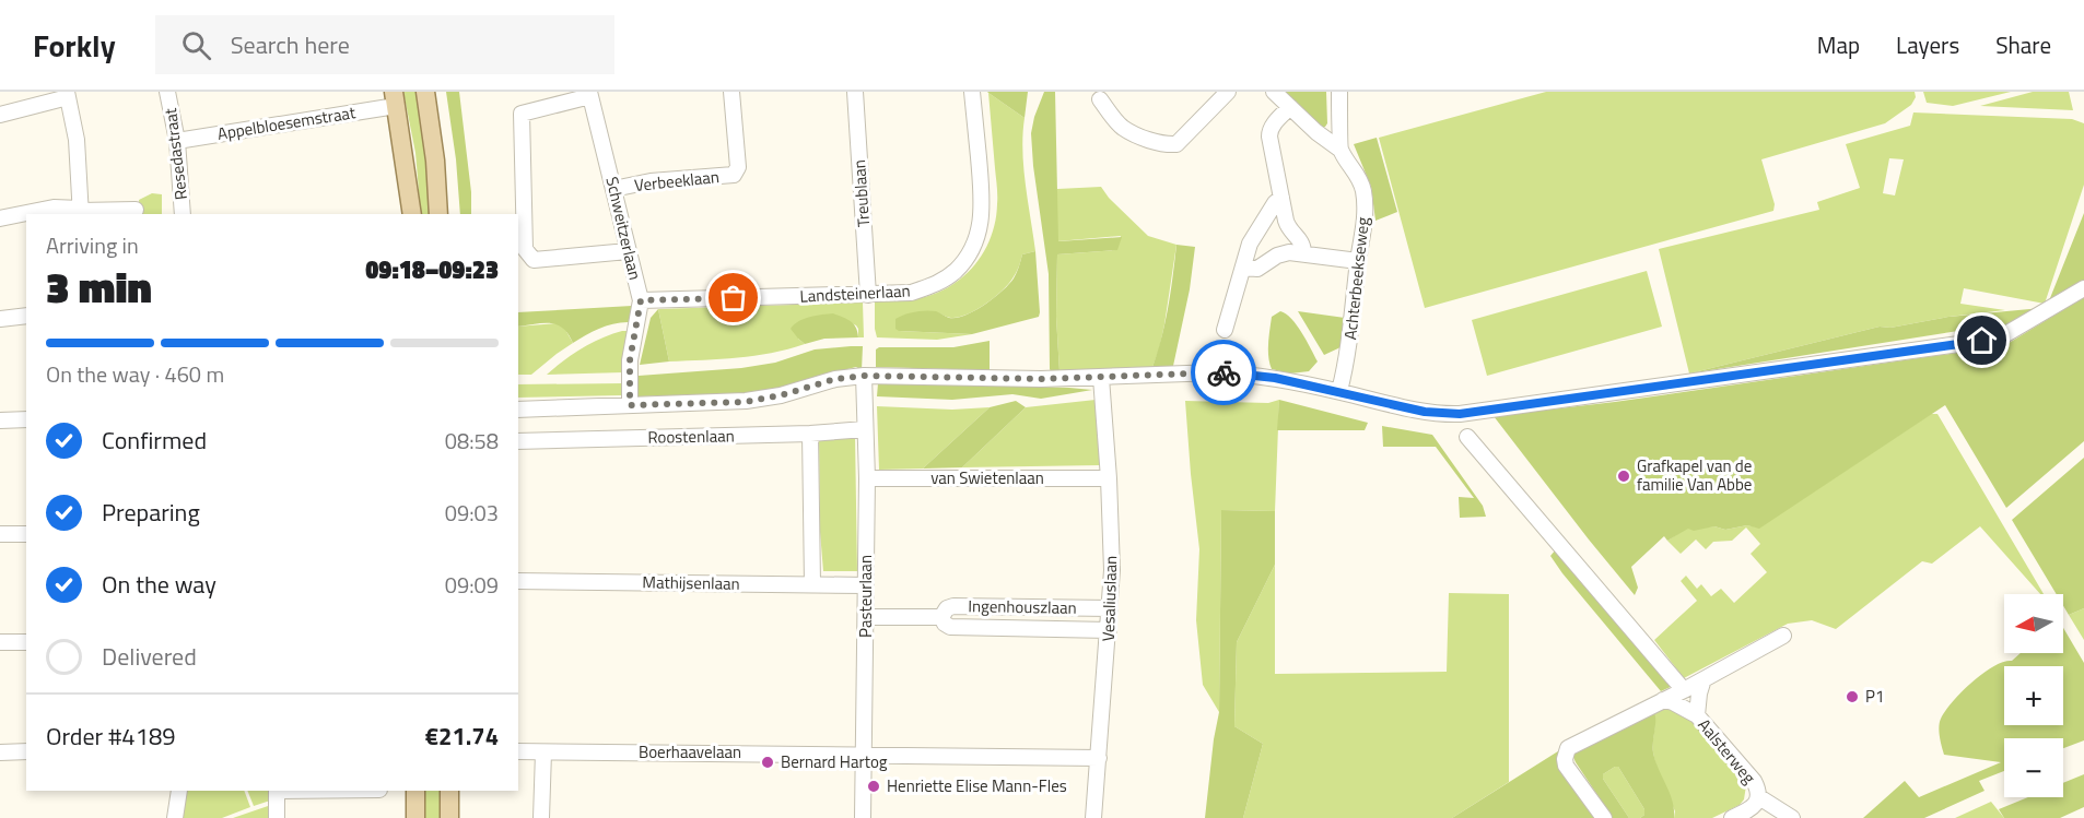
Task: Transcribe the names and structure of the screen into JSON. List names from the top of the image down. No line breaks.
{"streets":{"street":["Appelbloesemstraat","Resedastraat","Verbeeklaan","Treublaan","Schweitzerlaan","Achterbeekseweg","Landsteinerlaan","Roostenlaan","van Swietenlaan","Mathijsenlaan","Pasteurlaan","Vesaliuslaan","Ingenhouszlaan","Aalsterweg","Boerhaavelaan"]},"crossings":[["Appelbloesemstraat","Resedastraat"],["Verbeeklaan","Schweitzerlaan"],["Treublaan","Landsteinerlaan"],["Schweitzerlaan","Landsteinerlaan"],["Schweitzerlaan","Roostenlaan"],["Achterbeekseweg","Roostenlaan"],["Roostenlaan","Pasteurlaan"],["Roostenlaan","Vesaliuslaan"],["van Swietenlaan","Pasteurlaan"],["van Swietenlaan","Vesaliuslaan"],["Mathijsenlaan","Pasteurlaan"],["Pasteurlaan","Ingenhouszlaan"],["Pasteurlaan","Boerhaavelaan"],["Vesaliuslaan","Ingenhouszlaan"],["Vesaliuslaan","Boerhaavelaan"]],"places":["Grafkapel van de familie Van Abbe","P1","Bernard Hartog","Henriette Elise Mann-Fles"],"north":"left","page":{"header":"Forkly","search":"Search here","nav":["Map","Layers","Share"],"heading":["3 min","Arriving in","09:18–09:23"],"panel":["Order #4189","€21.74"],"bar":"On the way · 460 m","list":[["Confirmed","08:58"],["Preparing","09:03"],["On the way","09:09"],"Delivered"],"map_buttons":["+","−"]}}
